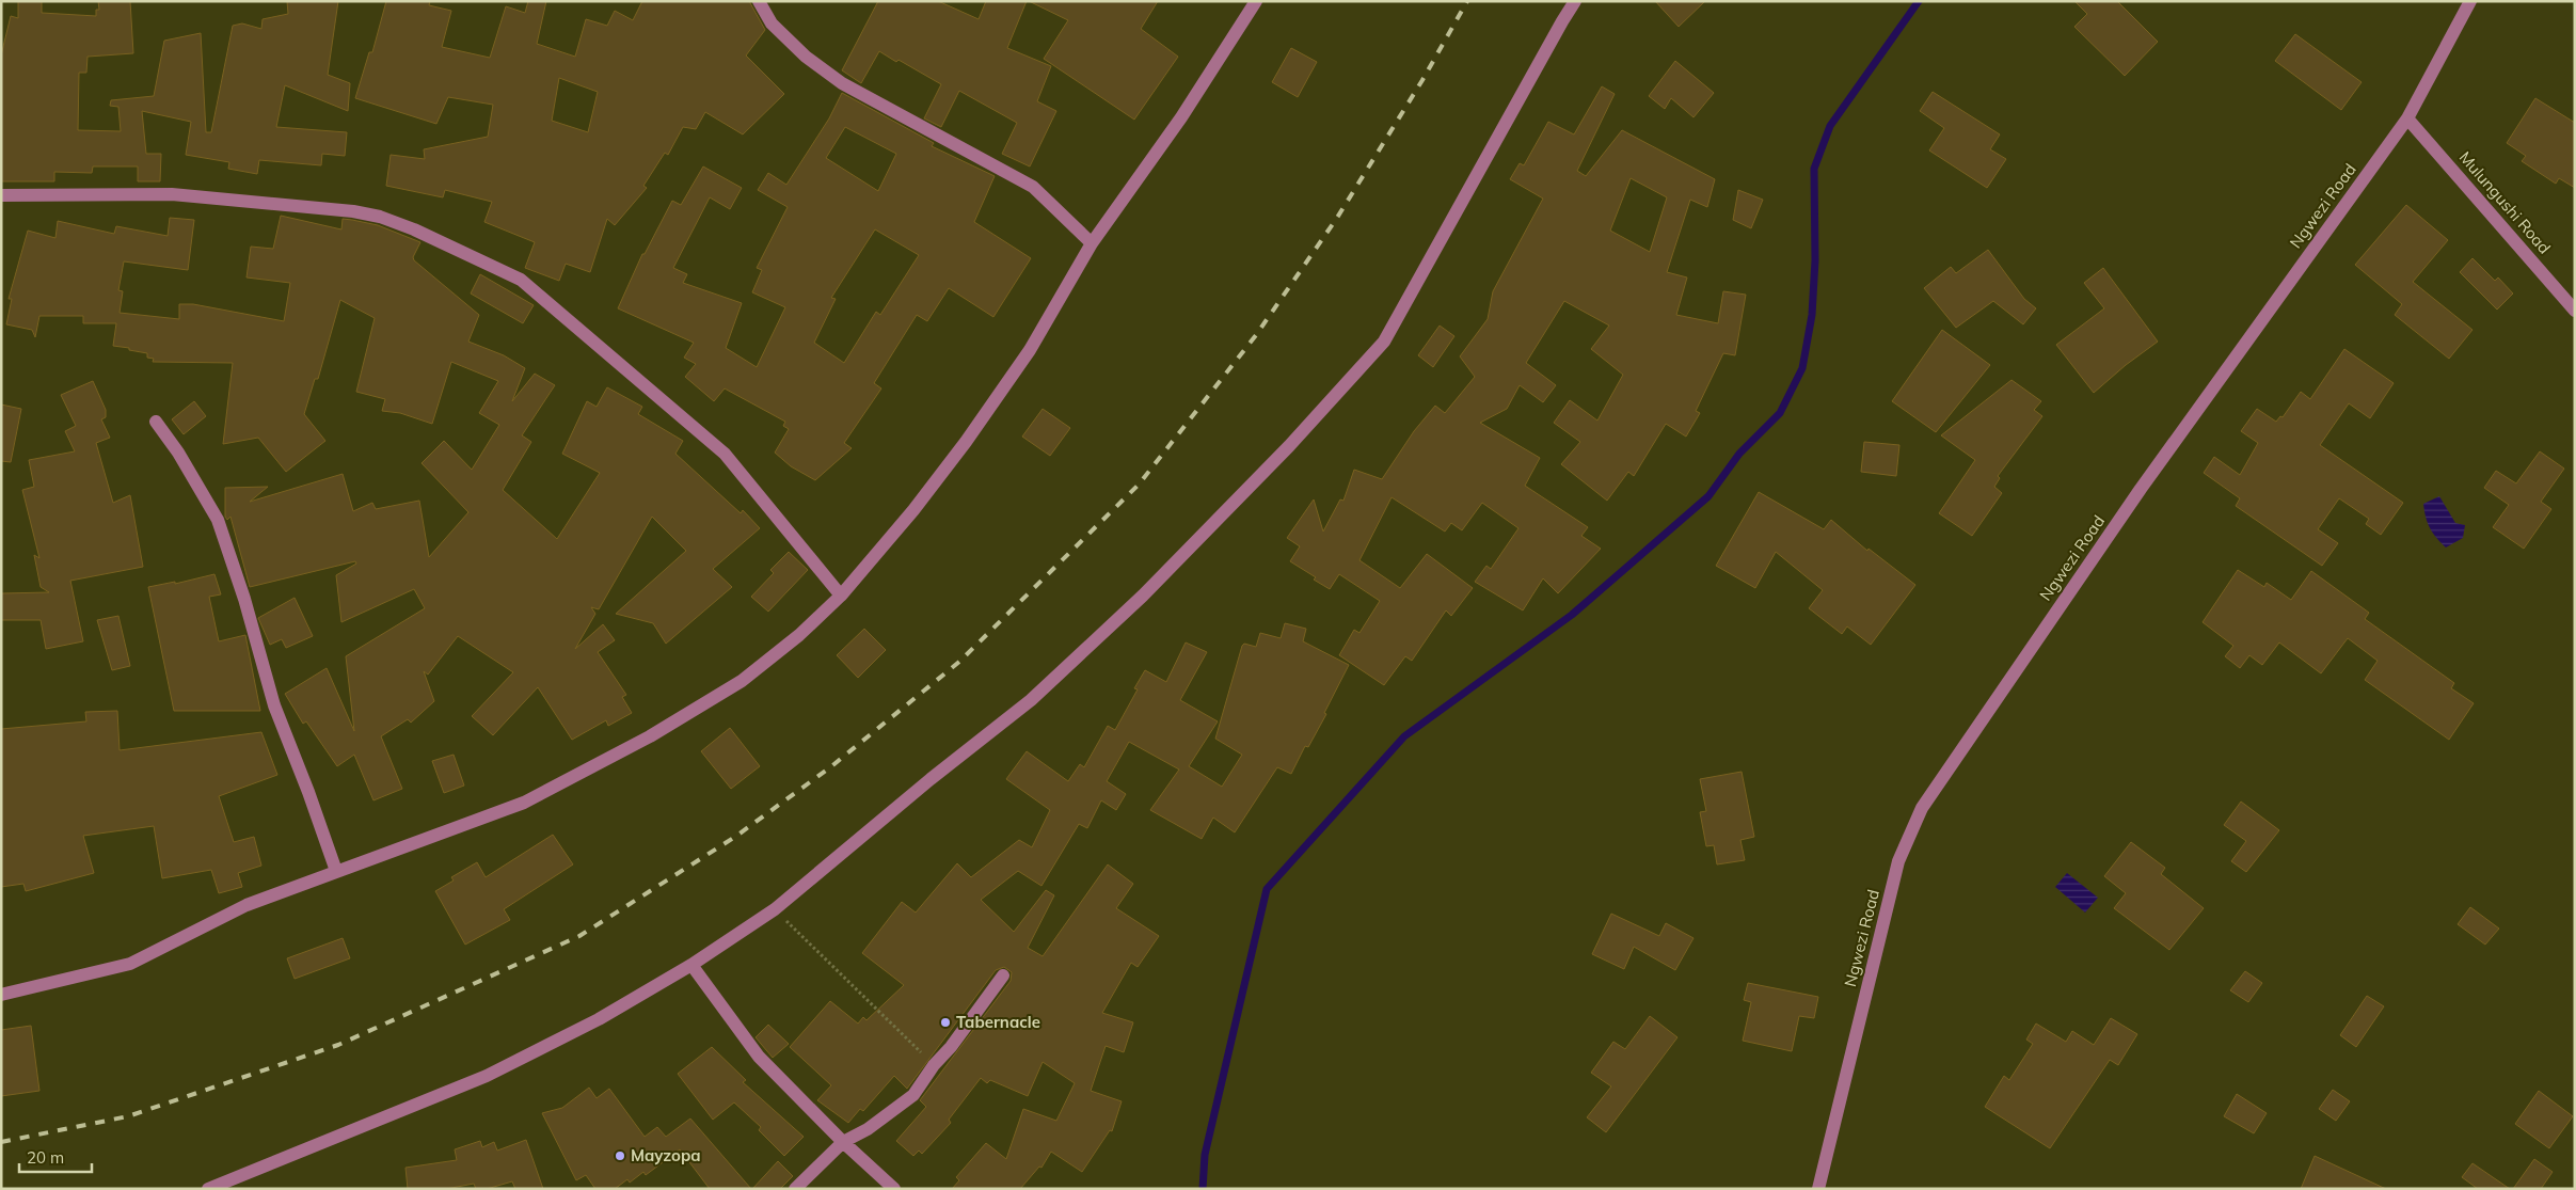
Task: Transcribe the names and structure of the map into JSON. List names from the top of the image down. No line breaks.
{"streets":{"street":["Mulungushi Road","Ngwezi Road"]},"crossings":[["Mulungushi Road","Ngwezi Road"]],"places":["Tabernacle","Mayzopa"],"scale_bar":"20 m"}
